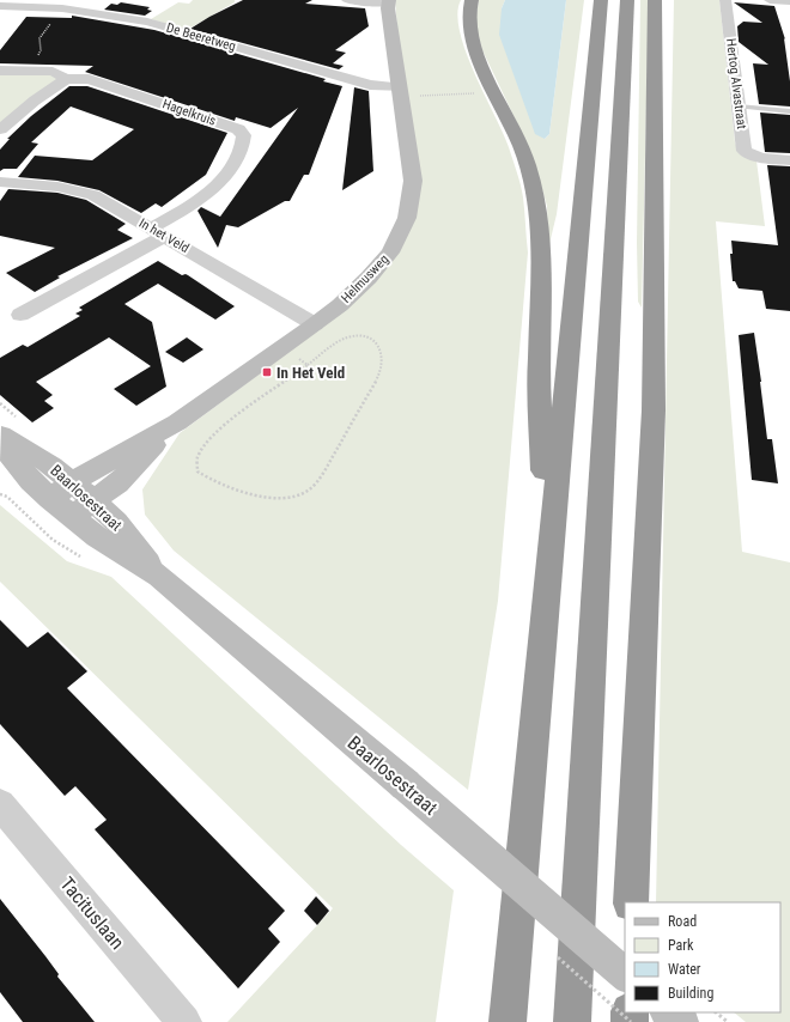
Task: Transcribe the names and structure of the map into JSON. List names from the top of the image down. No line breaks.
{"streets":{"street":["De Beeretweg","Hertog Alvastraat","Hagelkruis","In het Veld","Helmusweg","Baarlosestraat","Tacituslaan"]},"crossings":[["De Beeretweg","Helmusweg"],["Hagelkruis","In het Veld"],["In het Veld","Helmusweg"],["Helmusweg","Baarlosestraat"]],"places":{"transit":["In Het Veld"]},"legend":["Road","Park","Water","Building"]}
